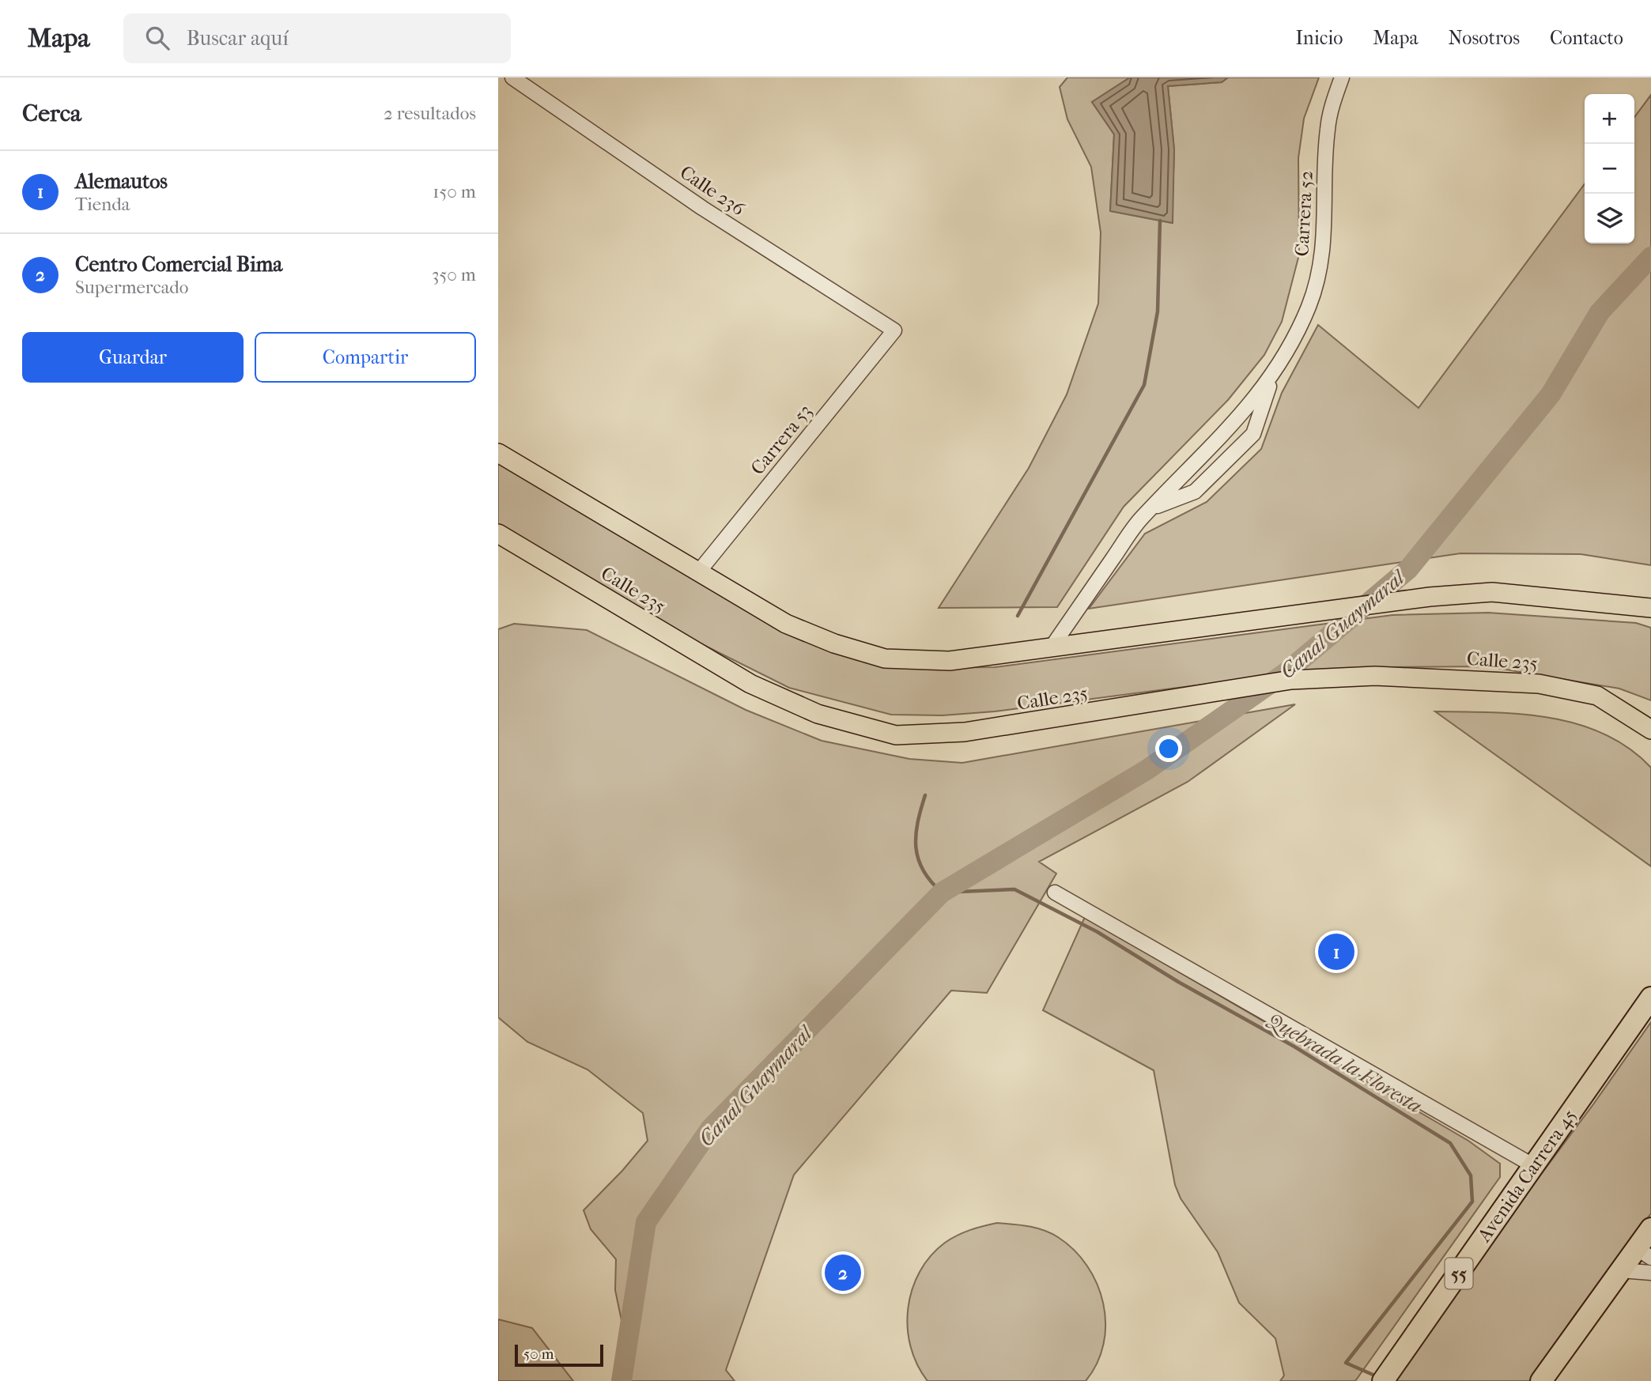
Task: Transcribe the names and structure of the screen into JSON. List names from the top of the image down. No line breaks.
{"streets":{"highway":["Avenida Carrera 45","55"],"main road":["Calle 235"],"street":["Calle 236","Carrera 52","Carrera 53"]},"crossings":[["Calle 236","Carrera 53"]],"water":["Canal Guaymaral","Quebrada la Floresta"],"scale_bar":"50 m","page":{"header":"Mapa","search":"Buscar aquí","nav":["Inicio","Mapa","Nosotros","Contacto"],"heading":["Cerca","2 resultados"],"map_buttons":["+","−"],"list":[{"mark":"1","name":"Alemautos","note":"Tienda","value":"150 m"},{"mark":"2","name":"Centro Comercial Bima","note":"Supermercado","value":"350 m"}],"buttons":["Guardar","Compartir"],"pins":["1","2"],"scale":"50 m"}}
